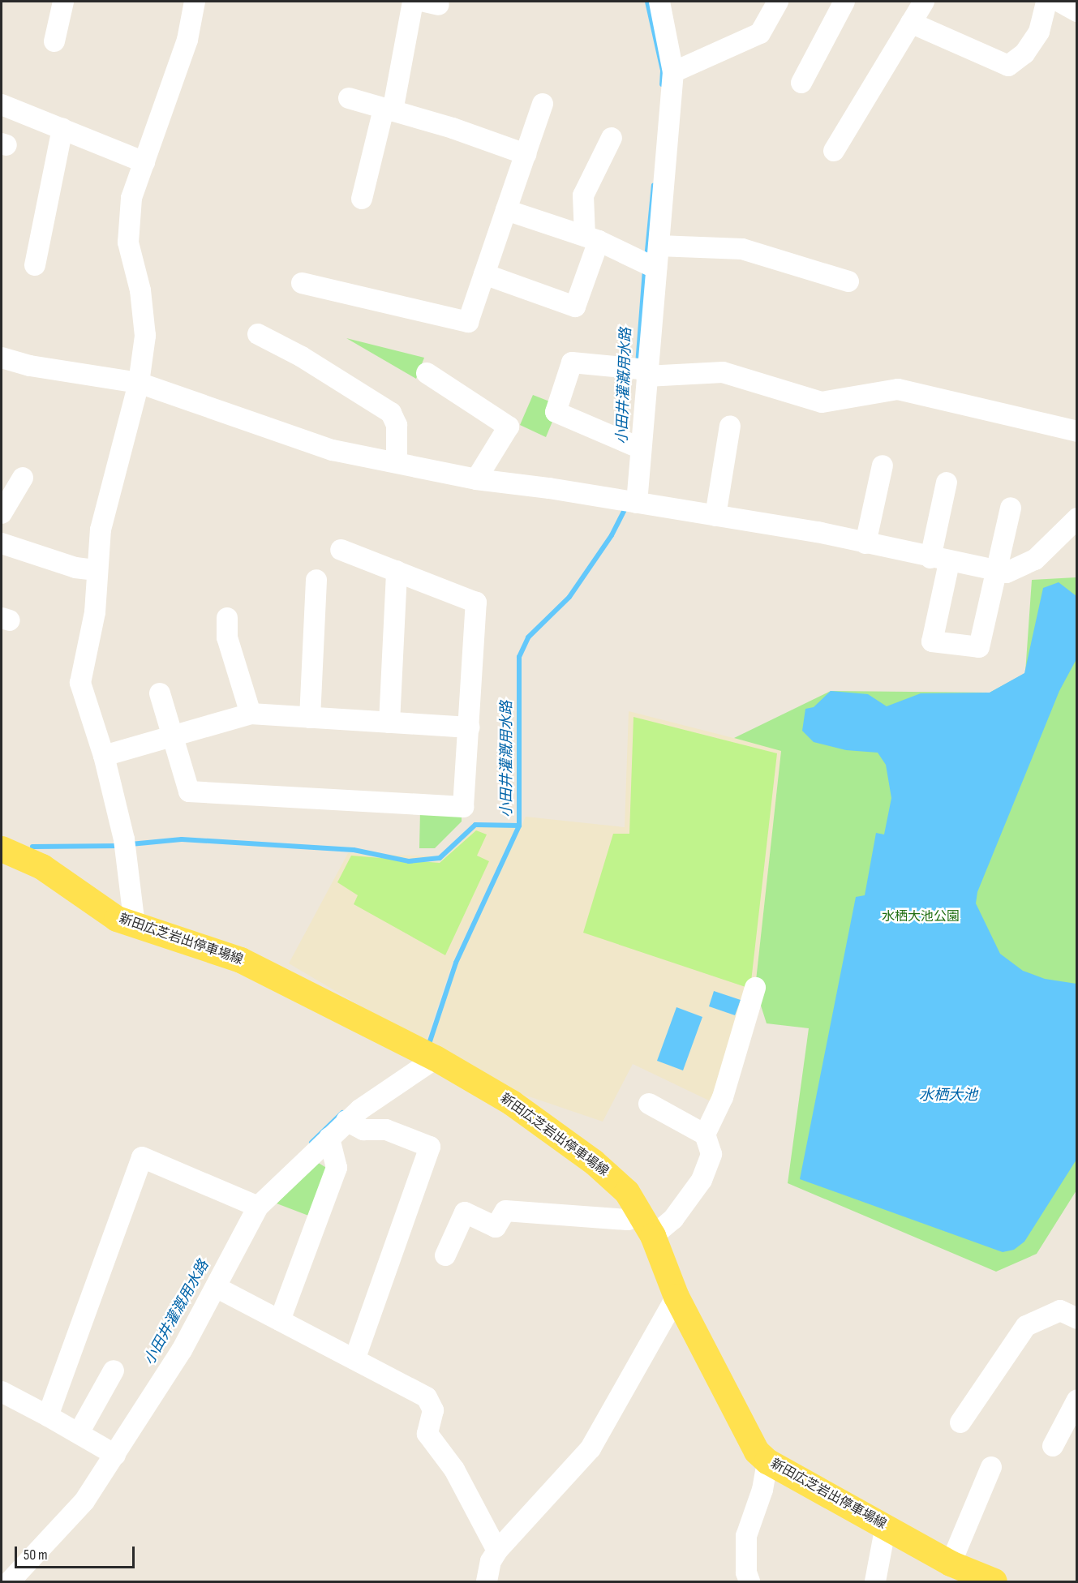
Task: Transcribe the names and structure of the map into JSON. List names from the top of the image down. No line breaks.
{"streets":{"main road":["新田広芝岩出停車場線"]},"water":["小田井灌漑用水路","水栖大池"],"parks":["水栖大池公園"],"scale_bar":"50 m"}
